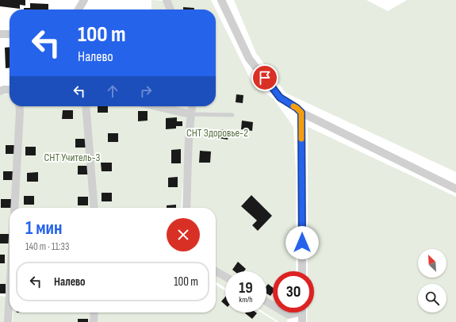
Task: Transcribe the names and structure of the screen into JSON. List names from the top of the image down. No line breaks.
{"parks":["СНТ Здоровье-2","СНТ Учитель-3"],"north":"top left","page":{"turn":["100 m","Налево"],"heading":["1 мин","140 m · 11:33"],"list":[{"name":"Налево","value":"100 m"}],"speed":"19 km/h","limit":"30"}}
